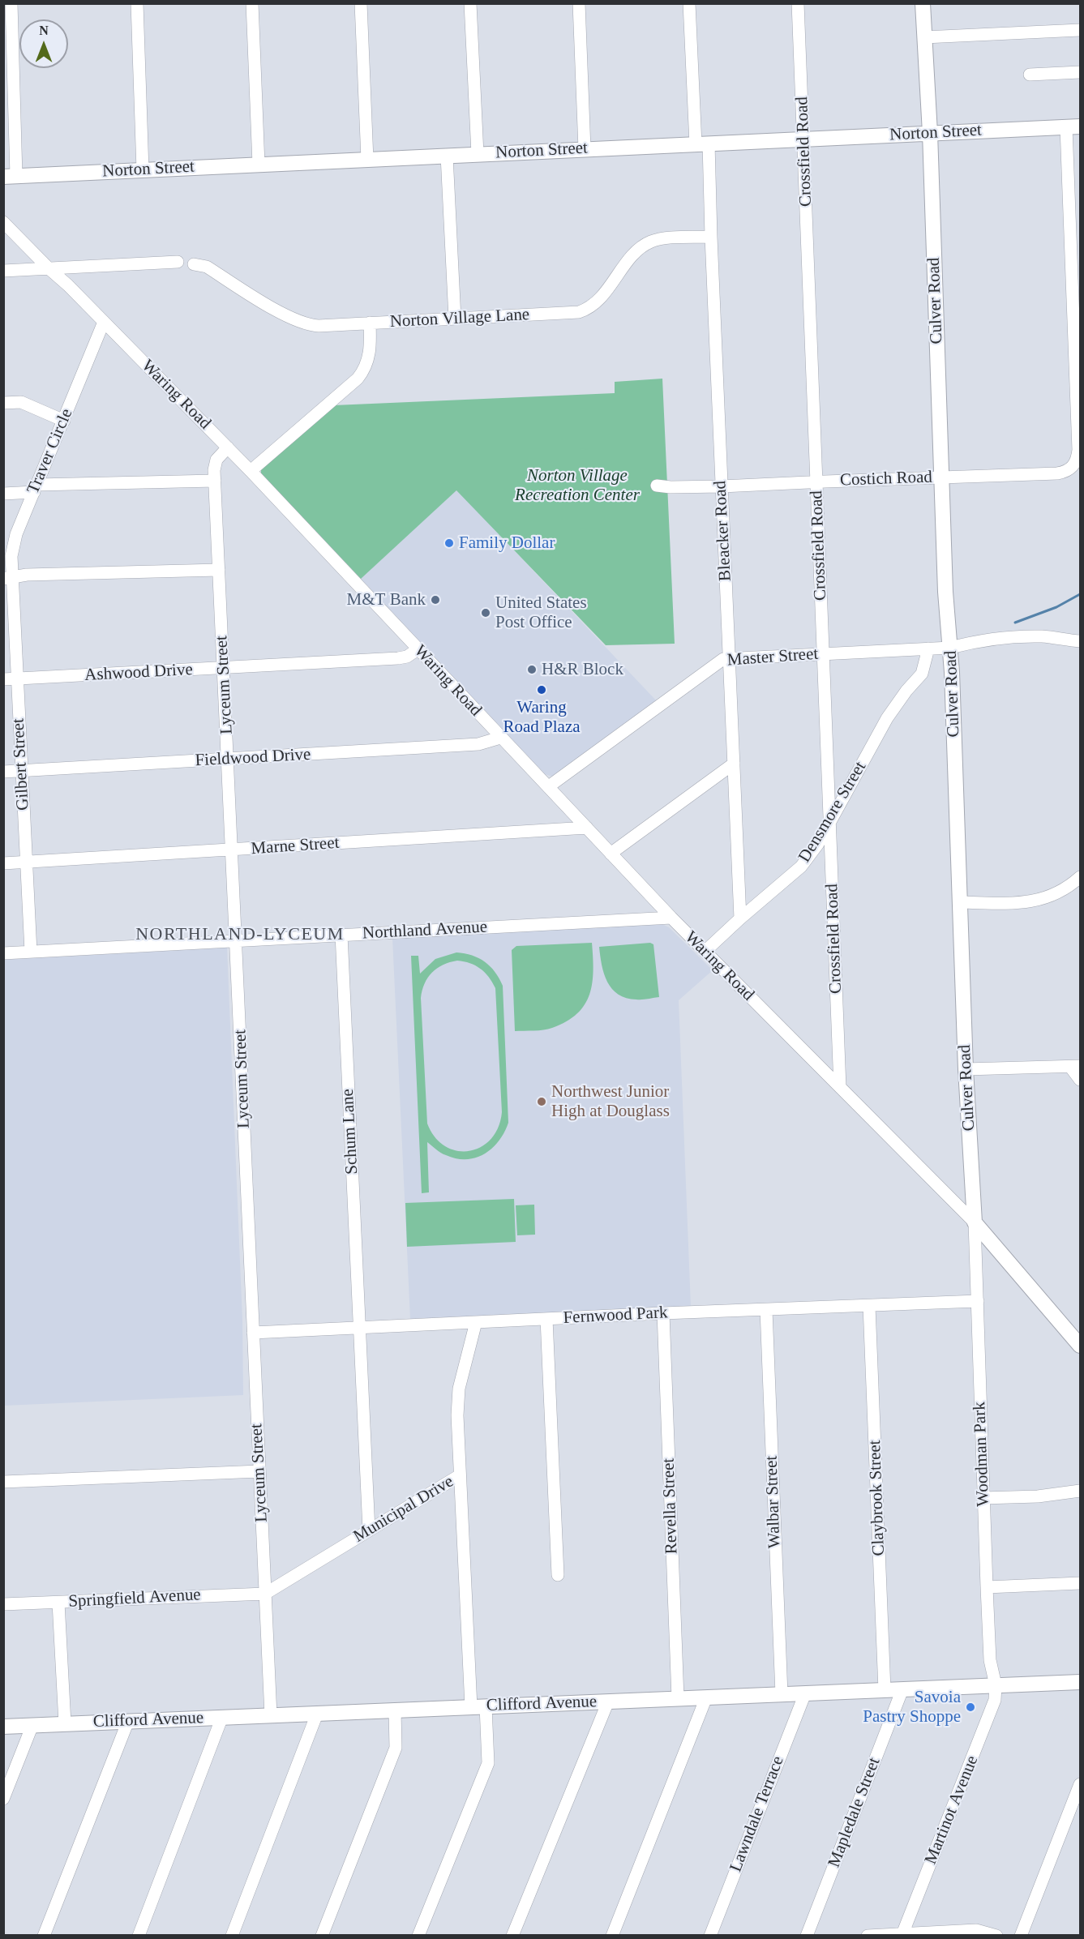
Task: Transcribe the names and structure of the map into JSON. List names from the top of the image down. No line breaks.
{"streets":{"main road":["Norton Street","Culver Road","Clifford Avenue"],"street":["Crossfield Road","Norton Village Lane","Waring Road","Traver Circle","Costich Road","Bleacker Road","Master Street","Ashwood Drive","Lyceum Street","Fieldwood Drive","Gilbert Street","Densmore Street","Marne Street","Northland Avenue","Schum Lane","Fernwood Park","Woodman Park","Claybrook Street","Walbar Street","Revella Street","Municipal Drive","Springfield Avenue","Martinot Avenue","Mapledale Street","Lawndale Terrace"]},"crossings":[["Norton Street","Crossfield Road"],["Norton Street","Culver Road"],["Norton Street","Bleacker Road"],["Crossfield Road","Waring Road"],["Crossfield Road","Costich Road"],["Crossfield Road","Master Street"],["Crossfield Road","Densmore Street"],["Culver Road","Waring Road"],["Culver Road","Costich Road"],["Culver Road","Master Street"],["Culver Road","Woodman Park"],["Norton Village Lane","Bleacker Road"],["Waring Road","Traver Circle"],["Waring Road","Master Street"],["Waring Road","Ashwood Drive"],["Waring Road","Lyceum Street"],["Waring Road","Fieldwood Drive"],["Waring Road","Densmore Street"],["Waring Road","Marne Street"],["Waring Road","Northland Avenue"],["Waring Road","Woodman Park"],["Traver Circle","Gilbert Street"],["Costich Road","Bleacker Road"],["Bleacker Road","Master Street"],["Bleacker Road","Densmore Street"],["Master Street","Densmore Street"],["Ashwood Drive","Lyceum Street"],["Ashwood Drive","Gilbert Street"],["Lyceum Street","Fieldwood Drive"],["Lyceum Street","Marne Street"],["Lyceum Street","Northland Avenue"],["Lyceum Street","Fernwood Park"],["Lyceum Street","Municipal Drive"],["Lyceum Street","Springfield Avenue"],["Lyceum Street","Clifford Avenue"],["Fieldwood Drive","Gilbert Street"],["Gilbert Street","Marne Street"],["Gilbert Street","Northland Avenue"],["Northland Avenue","Schum Lane"],["Schum Lane","Fernwood Park"],["Schum Lane","Municipal Drive"],["Fernwood Park","Woodman Park"],["Fernwood Park","Claybrook Street"],["Fernwood Park","Walbar Street"],["Fernwood Park","Revella Street"],["Fernwood Park","Municipal Drive"],["Woodman Park","Clifford Avenue"],["Woodman Park","Martinot Avenue"],["Claybrook Street","Clifford Avenue"],["Walbar Street","Clifford Avenue"],["Revella Street","Clifford Avenue"],["Municipal Drive","Springfield Avenue"],["Clifford Avenue","Martinot Avenue"],["Clifford Avenue","Mapledale Street"],["Clifford Avenue","Lawndale Terrace"]],"districts":["NORTHLAND-LYCEUM"],"parks":["Norton Village Recreation Center"],"places":["Family Dollar","M&T Bank","United States Post Office","H&R Block","Waring Road Plaza","Northwest Junior High at Douglass","Savoia Pastry Shoppe"],"north":"top"}
